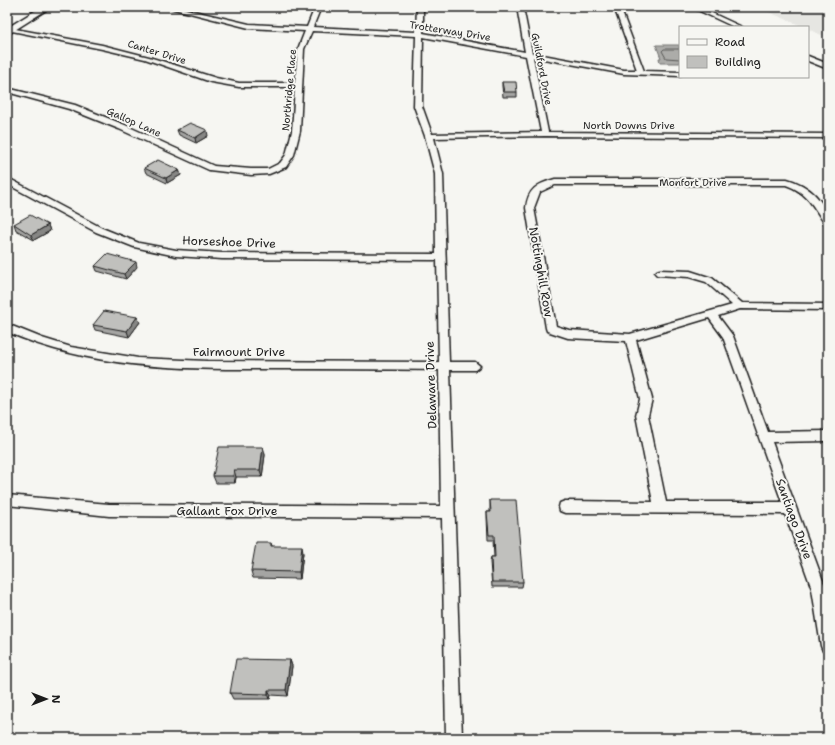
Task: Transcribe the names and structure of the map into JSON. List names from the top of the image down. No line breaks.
{"streets":{"street":["Trotterway Drive","Canter Drive","Guildford Drive","Northridge Place","Gallop Lane","North Downs Drive","Monfort Drive","Horseshoe Drive","Nottinghill Row","Fairmount Drive","Delaware Drive","Gallant Fox Drive","Santiago Drive"]},"crossings":[["Trotterway Drive","Guildford Drive"],["Trotterway Drive","Northridge Place"],["Trotterway Drive","Delaware Drive"],["Canter Drive","Northridge Place"],["Guildford Drive","North Downs Drive"],["Northridge Place","Gallop Lane"],["North Downs Drive","Delaware Drive"],["Monfort Drive","Nottinghill Row"],["Horseshoe Drive","Delaware Drive"],["Nottinghill Row","Santiago Drive"],["Fairmount Drive","Delaware Drive"],["Delaware Drive","Gallant Fox Drive"]],"legend":["Road","Building"],"north":"right"}
